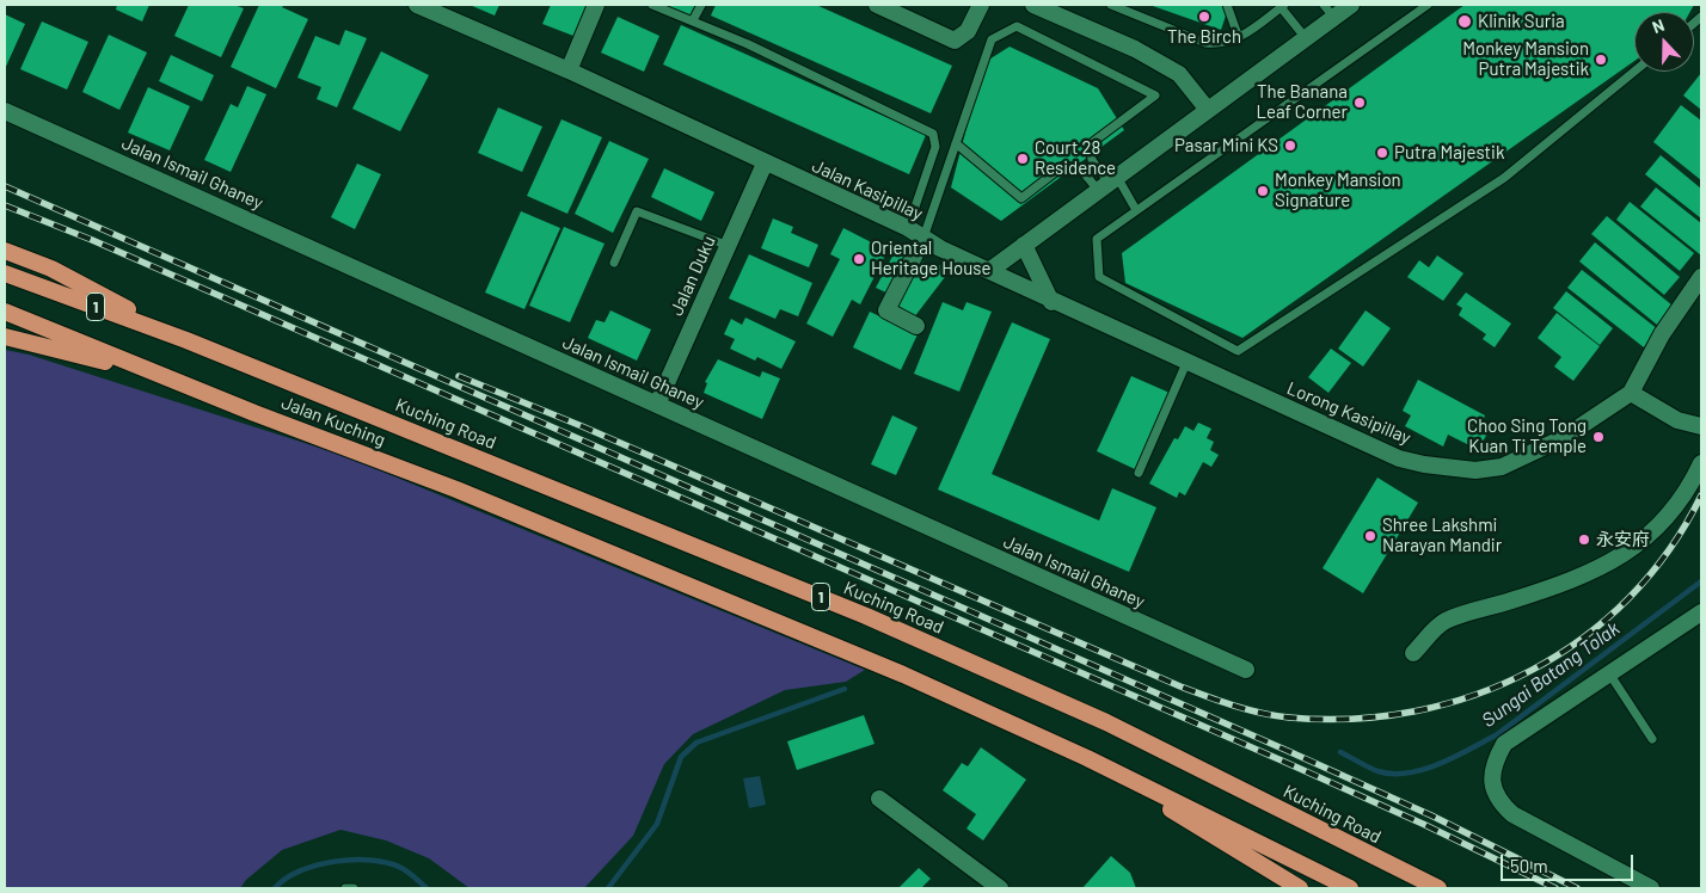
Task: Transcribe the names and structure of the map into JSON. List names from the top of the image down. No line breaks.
{"streets":{"highway":["1","Jalan Kuching","Kuching Road"],"street":["Jalan Ismail Ghaney","Jalan Kasipillay","Jalan Duku","Lorong Kasipillay"]},"crossings":[["Jalan Ismail Ghaney","Jalan Duku"],["Jalan Kasipillay","Jalan Duku"],["Jalan Kasipillay","Lorong Kasipillay"],["1","Jalan Kuching"],["1","Kuching Road"]],"water":["Sungai Batang Tolak"],"places":["The Birch","Klinik Suria","Monkey Mansion Putra Majestik","The Banana Leaf Corner","Pasar Mini KS","Putra Majestik","Court 28 Residence","Monkey Mansion Signature","Oriental Heritage House","Choo Sing Tong Kuan Ti Temple","Shree Lakshmi Narayan Mandir","永安府"],"scale_bar":"50 m","north":"top"}
